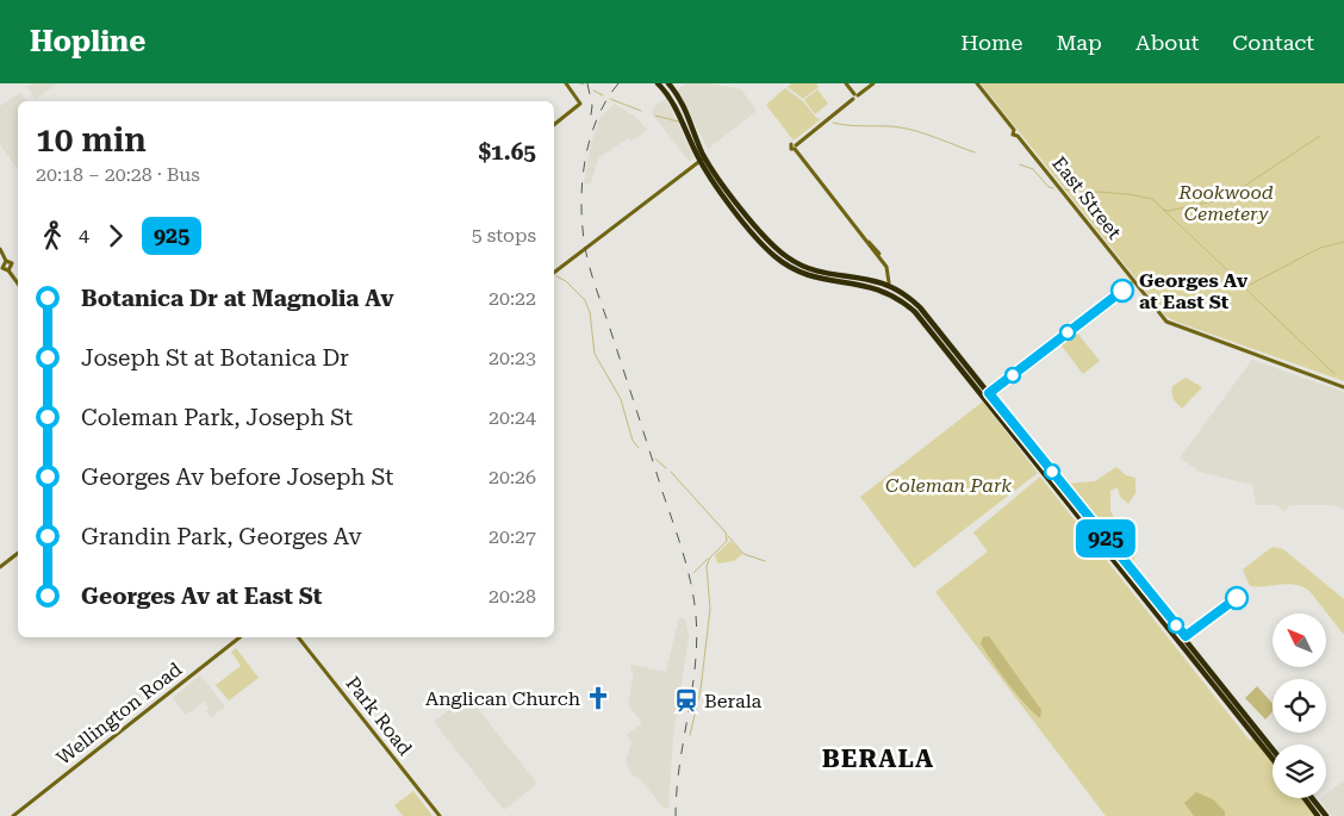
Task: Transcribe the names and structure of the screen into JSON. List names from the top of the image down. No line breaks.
{"streets":{"main road":["East Street","Wellington Road","Park Road"]},"districts":["BERALA"],"parks":["Rookwood Cemetery","Coleman Park"],"places":{"other":["Georges Av at East St"],"church":["Anglican Church"],"station":["Berala"]},"lines":["bus line 925"],"north":"top left","page":{"header":"Hopline","nav":["Home","Map","About","Contact"],"on_map":"925","heading":["10 min","20:18 – 20:28 · Bus","$1.65"],"legs":["4","925","5 stops"],"list":[{"name":"Botanica Dr at Magnolia Av","value":"20:22"},{"name":"Joseph St at Botanica Dr","value":"20:23"},{"name":"Coleman Park, Joseph St","value":"20:24"},{"name":"Georges Av before Joseph St","value":"20:26"},{"name":"Grandin Park, Georges Av","value":"20:27"},{"name":"Georges Av at East St","value":"20:28"}]}}
